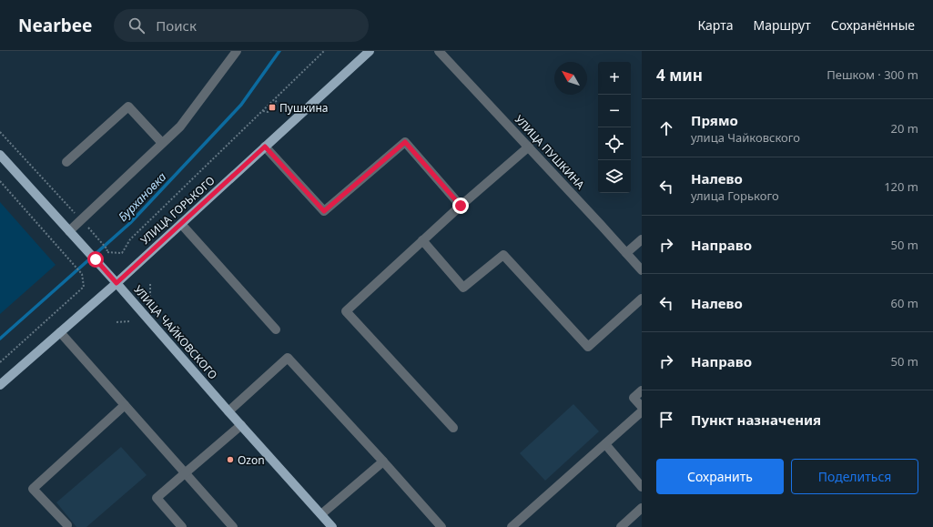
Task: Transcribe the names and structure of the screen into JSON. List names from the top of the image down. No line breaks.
{"streets":{"main road":["УЛИЦА ГОРЬКОГО","УЛИЦА ЧАЙКОВСКОГО"],"street":["УЛИЦА ПУШКИНА"]},"crossings":[["УЛИЦА ГОРЬКОГО","УЛИЦА ЧАЙКОВСКОГО"]],"water":["Бурхановка"],"places":{"transit":["Пушкина"],"other":["Ozon"]},"north":"top left","page":{"header":"Nearbee","search":"Поиск","nav":["Карта","Маршрут","Сохранённые"],"heading":["4 мин","Пешком · 300 m"],"map_buttons":["+","−"],"list":[["Прямо","улица Чайковского","20 m"],["Налево","улица Горького","120 m"],["Направо","50 m"],["Налево","60 m"],["Направо","50 m"],"Пункт назначения"],"buttons":["Сохранить","Поделиться"]}}
